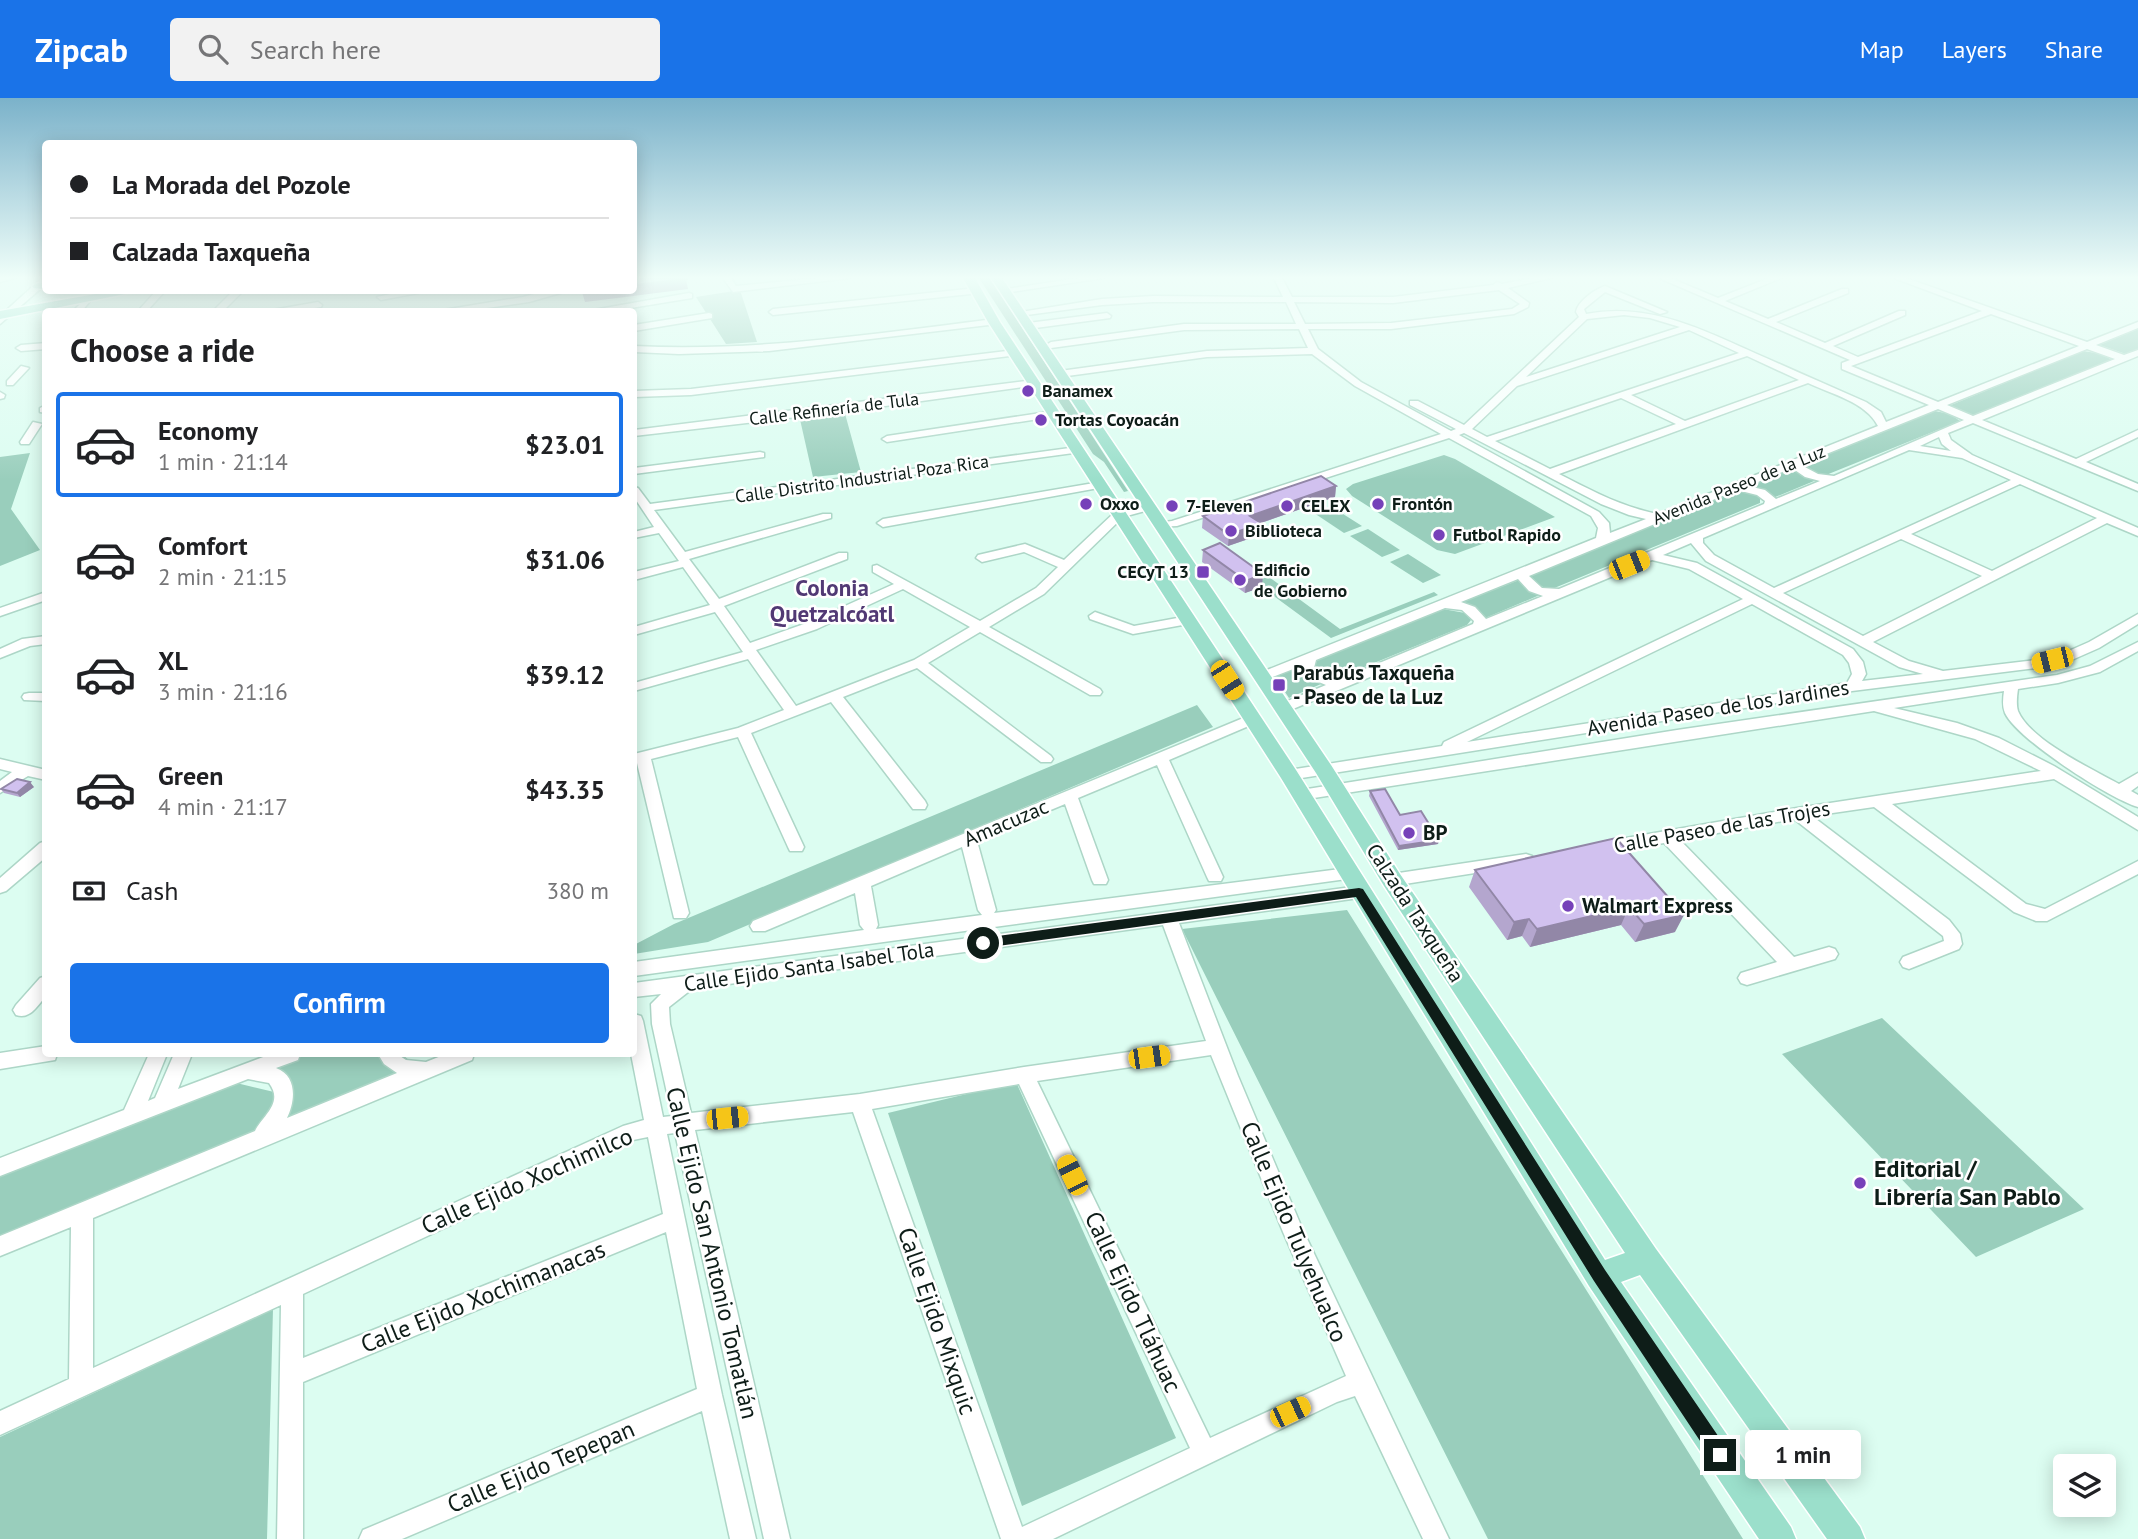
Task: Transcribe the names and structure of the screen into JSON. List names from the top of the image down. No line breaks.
{"streets":{"main road":["Calzada Taxqueña"],"street":["Calle Refinería de Tula","Calle Distrito Industrial Poza Rica","Avenida Paseo de la Luz","Avenida Paseo de los Jardines","Amacuzac","Calle Paseo de las Trojes","Calle Ejido Santa Isabel Tola","Calle Ejido Xochimilco","Calle Ejido Tulyehualco","Calle Ejido San Antonio Tomatlán","Calle Ejido Xochimanacas","Calle Ejido Tláhuac","Calle Ejido Mixquic","Calle Ejido Tepepan"]},"crossings":[["Calle Refinería de Tula","Calzada Taxqueña"],["Calle Distrito Industrial Poza Rica","Calzada Taxqueña"],["Avenida Paseo de la Luz","Calzada Taxqueña"],["Avenida Paseo de los Jardines","Calzada Taxqueña"],["Amacuzac","Calzada Taxqueña"],["Calzada Taxqueña","Calle Ejido Santa Isabel Tola"],["Calle Ejido Santa Isabel Tola","Calle Ejido Tulyehualco"],["Calle Ejido Santa Isabel Tola","Calle Ejido San Antonio Tomatlán"],["Calle Ejido Xochimilco","Calle Ejido Tulyehualco"],["Calle Ejido Xochimilco","Calle Ejido San Antonio Tomatlán"],["Calle Ejido Xochimilco","Calle Ejido Tláhuac"],["Calle Ejido Xochimilco","Calle Ejido Mixquic"],["Calle Ejido San Antonio Tomatlán","Calle Ejido Xochimanacas"],["Calle Ejido San Antonio Tomatlán","Calle Ejido Tepepan"]],"districts":["Colonia Quetzalcóatl"],"places":{"other":["Banamex","Tortas Coyoacán","Oxxo","Frontón","7-Eleven","CELEX","Biblioteca","Futbol Rapido","Edificio de Gobierno","BP","Walmart Express","Editorial / Librería San Pablo"],"transit":["CECyT 13","Parabús Taxqueña - Paseo de la Luz"]},"page":{"header":"Zipcab","search":"Search here","nav":["Map","Layers","Share"],"banner":["La Morada del Pozole","Calzada Taxqueña"],"heading":"Choose a ride","list":[{"name":"Economy","note":"1 min · 21:14","value":"$23.01"},{"name":"Comfort","note":"2 min · 21:15","value":"$31.06"},{"name":"XL","note":"3 min · 21:16","value":"$39.12"},{"name":"Green","note":"4 min · 21:17","value":"$43.35"}],"pay":["Cash","380 m"],"buttons":"Confirm","bubble":"1 min"}}
